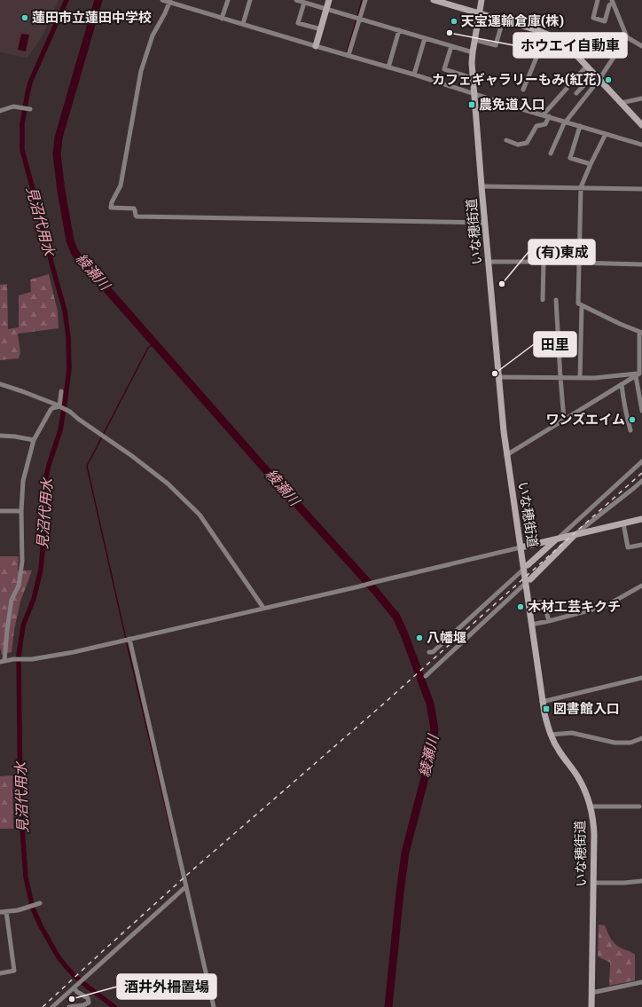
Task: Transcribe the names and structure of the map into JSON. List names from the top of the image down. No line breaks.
{"streets":{"street":["いな穂街道"]},"water":["見沼代用水","綾瀬川"],"places":{"other":["蓮田市立蓮田中学校","天宝運輸倉庫(株)","ホウエイ自動車","カフェギャラリーもみ(紅花)","(有)東成","田里","ワンズエイム","木材工芸キクチ","八幡堰","酒井外柵置場"],"transit":["農免道入口","図書館入口"]}}
